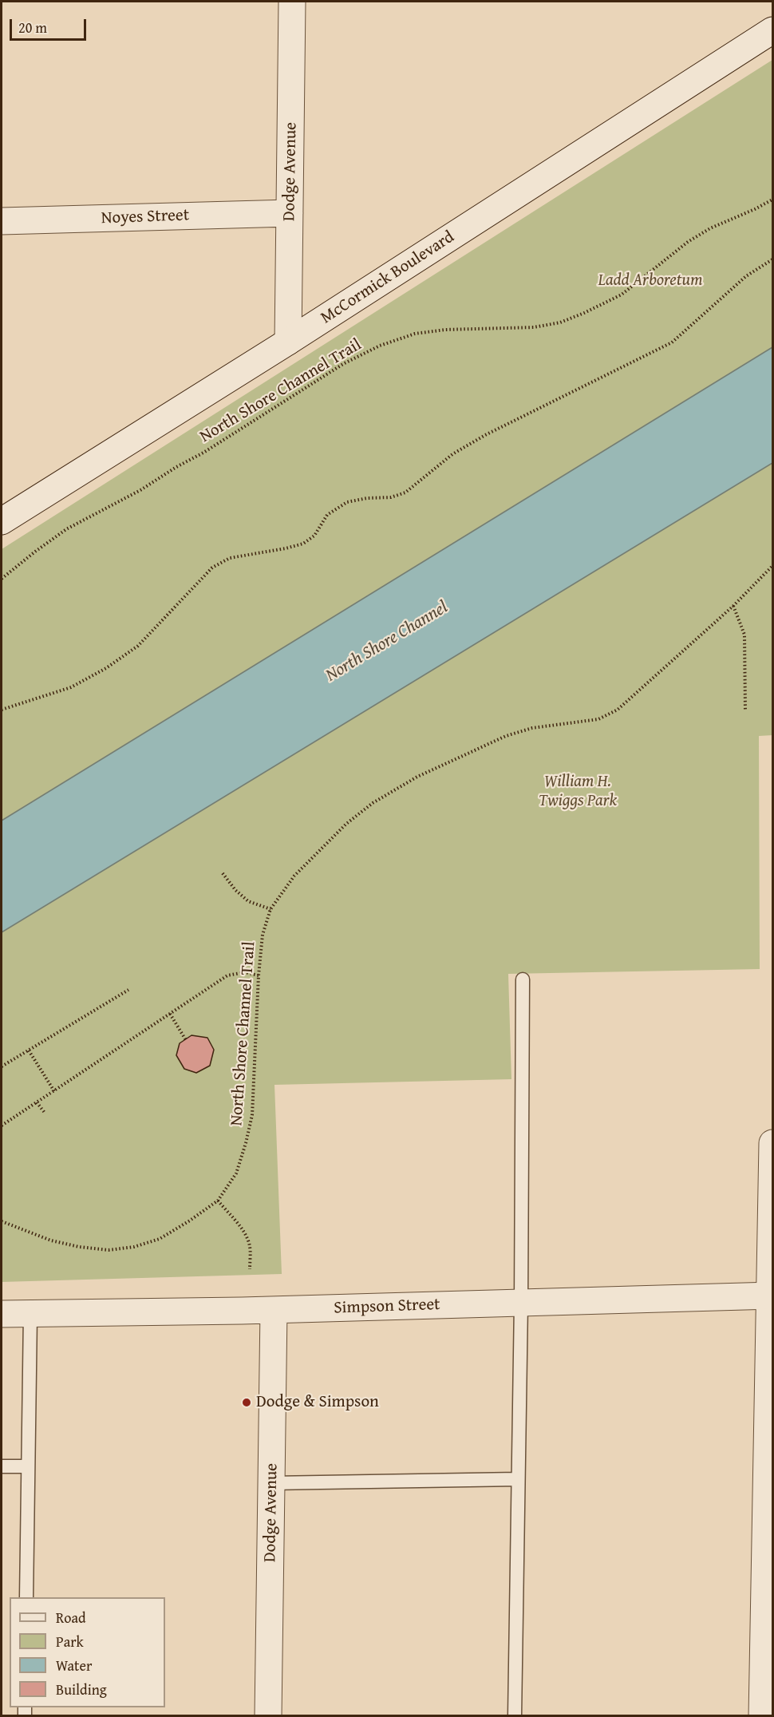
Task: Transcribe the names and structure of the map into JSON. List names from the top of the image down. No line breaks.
{"streets":{"street":["Dodge Avenue","Noyes Street","McCormick Boulevard","Simpson Street"],"path":["North Shore Channel Trail"]},"crossings":[["Dodge Avenue","Noyes Street"],["Dodge Avenue","McCormick Boulevard"],["Dodge Avenue","Simpson Street"]],"water":["North Shore Channel"],"parks":["Ladd Arboretum","William H. Twiggs Park"],"places":["Dodge & Simpson"],"legend":["Road","Park","Water","Building"],"scale_bar":"20 m"}
